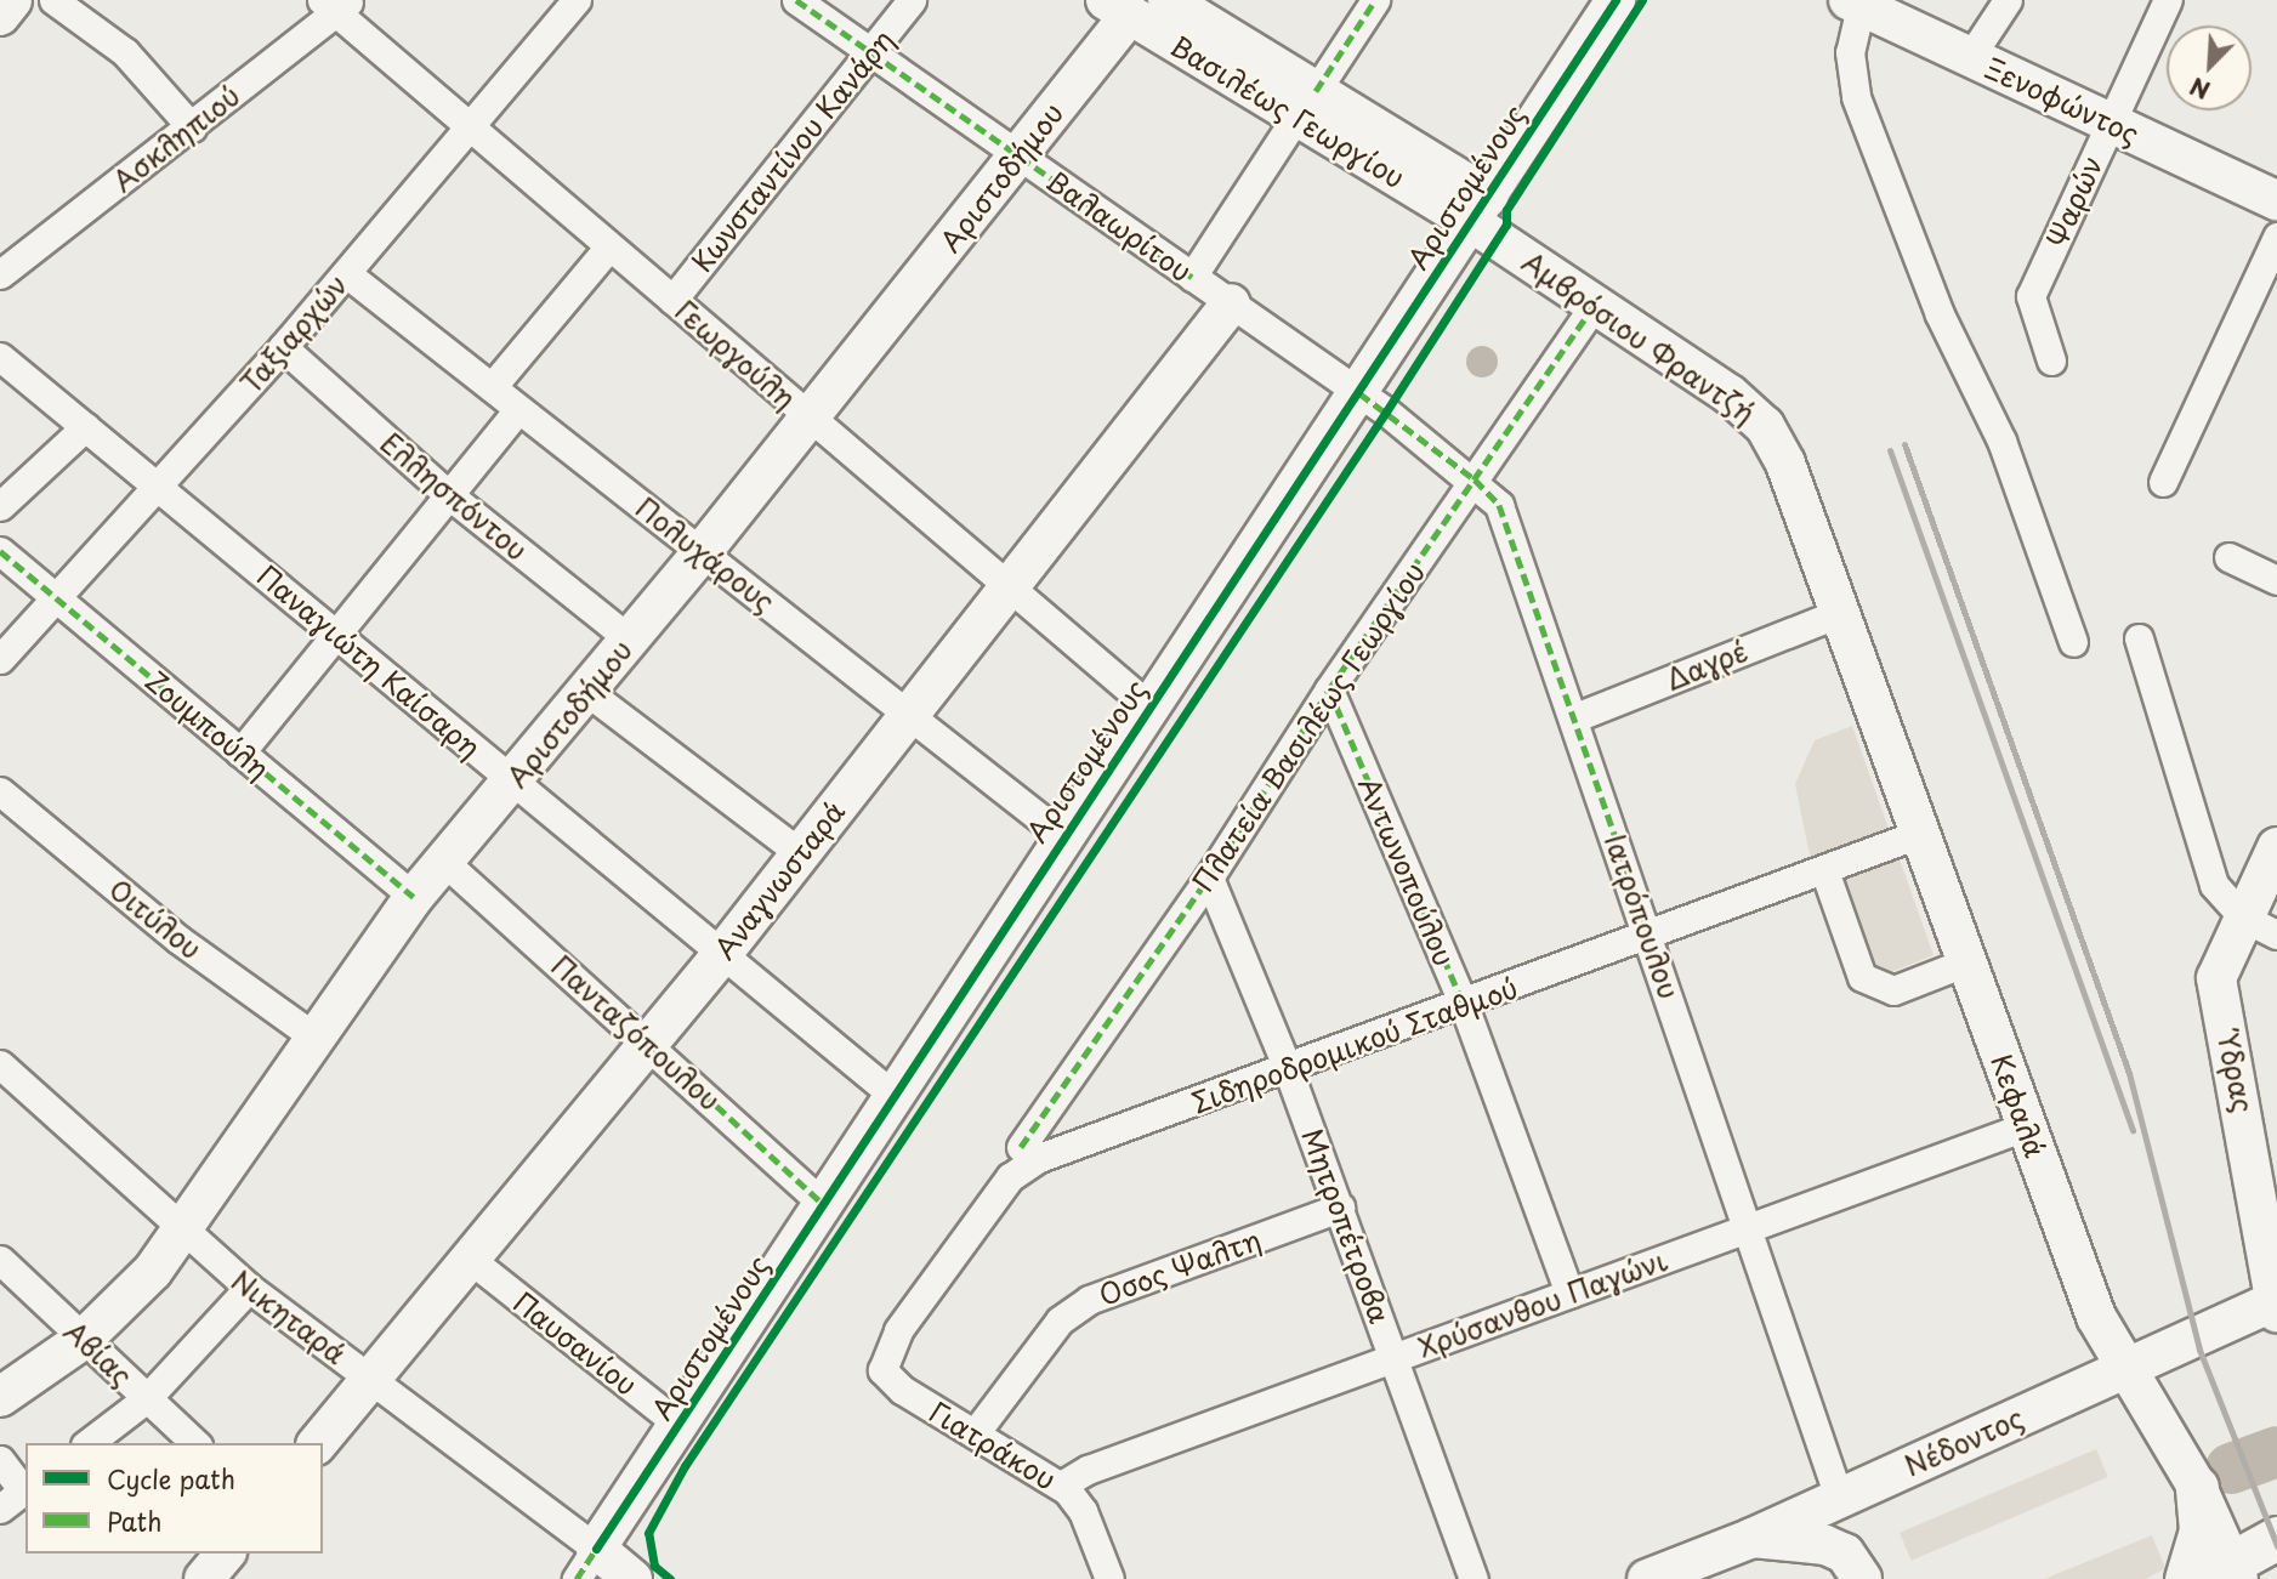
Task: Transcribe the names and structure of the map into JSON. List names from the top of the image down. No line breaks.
{"streets":{"street":["Ξενοφώντος","Βασιλέως Γεωργίου","Ασκληπιού","Κωνσταντίνου Κανάρη","Αριστοδήμου","Αριστομένους","Ψαρών","Βαλαωρίτου","Ταξιαρχών","Αμβρόσιου Φραντζή","Γεωργούλη","Ελλησπόντου","Πολυχάρους","Παναγιώτη Καίσαρη","Δαγρέ","Ζουμπούλη","Πλατεία Βασιλέως Γεωργίου","Αντωνοπούλου","Αναγνωσταρά","Ιατρόπουλου","Οιτύλου","Πανταζόπουλου","Σιδηροδρομικού Σταθμού","Ύδρας","Κεφαλά","Μητροπέτροβα","Οσος Ψαλτη","Χρύσανθου Παγώνι","Νικηταρά","Παυσανίου","Αβίας","Νέδοντος","Γιατράκου"]},"crossings":[["Ξενοφώντος","Ψαρών"],["Βασιλέως Γεωργίου","Αριστοδήμου"],["Βασιλέως Γεωργίου","Αριστομένους"],["Βασιλέως Γεωργίου","Αμβρόσιου Φραντζή"],["Ασκληπιού","Γεωργούλη"],["Κωνσταντίνου Κανάρη","Βαλαωρίτου"],["Κωνσταντίνου Κανάρη","Γεωργούλη"],["Αριστοδήμου","Βαλαωρίτου"],["Αριστοδήμου","Γεωργούλη"],["Αριστοδήμου","Ελλησπόντου"],["Αριστοδήμου","Πολυχάρους"],["Αριστοδήμου","Παναγιώτη Καίσαρη"],["Αριστοδήμου","Ζουμπούλη"],["Αριστοδήμου","Οιτύλου"],["Αριστοδήμου","Πανταζόπουλου"],["Αριστοδήμου","Νικηταρά"],["Αριστοδήμου","Αβίας"],["Αριστομένους","Βαλαωρίτου"],["Αριστομένους","Αμβρόσιου Φραντζή"],["Αριστομένους","Γεωργούλη"],["Αριστομένους","Πολυχάρους"],["Αριστομένους","Παναγιώτη Καίσαρη"],["Αριστομένους","Ιατρόπουλου"],["Αριστομένους","Πανταζόπουλου"],["Αριστομένους","Νικηταρά"],["Αριστομένους","Παυσανίου"],["Βαλαωρίτου","Αναγνωσταρά"],["Βαλαωρίτου","Ιατρόπουλου"],["Ταξιαρχών","Γεωργούλη"],["Ταξιαρχών","Ελλησπόντου"],["Ταξιαρχών","Πολυχάρους"],["Ταξιαρχών","Παναγιώτη Καίσαρη"],["Ταξιαρχών","Ζουμπούλη"],["Αμβρόσιου Φραντζή","Δαγρέ"],["Αμβρόσιου Φραντζή","Πλατεία Βασιλέως Γεωργίου"],["Αμβρόσιου Φραντζή","Κεφαλά"],["Γεωργούλη","Αναγνωσταρά"],["Πολυχάρους","Αναγνωσταρά"],["Παναγιώτη Καίσαρη","Αναγνωσταρά"],["Δαγρέ","Ιατρόπουλου"],["Δαγρέ","Κεφαλά"],["Πλατεία Βασιλέως Γεωργίου","Αντωνοπούλου"],["Πλατεία Βασιλέως Γεωργίου","Ιατρόπουλου"],["Πλατεία Βασιλέως Γεωργίου","Μητροπέτροβα"],["Αντωνοπούλου","Σιδηροδρομικού Σταθμού"],["Αντωνοπούλου","Χρύσανθου Παγώνι"],["Αναγνωσταρά","Πανταζόπουλου"],["Αναγνωσταρά","Νικηταρά"],["Αναγνωσταρά","Παυσανίου"],["Ιατρόπουλου","Σιδηροδρομικού Σταθμού"],["Ιατρόπουλου","Χρύσανθου Παγώνι"],["Ιατρόπουλου","Νέδοντος"],["Σιδηροδρομικού Σταθμού","Κεφαλά"],["Σιδηροδρομικού Σταθμού","Μητροπέτροβα"],["Σιδηροδρομικού Σταθμού","Γιατράκου"],["Ύδρας","Νέδοντος"],["Κεφαλά","Χρύσανθου Παγώνι"],["Κεφαλά","Νέδοντος"],["Μητροπέτροβα","Οσος Ψαλτη"],["Μητροπέτροβα","Χρύσανθου Παγώνι"],["Οσος Ψαλτη","Γιατράκου"],["Χρύσανθου Παγώνι","Γιατράκου"]],"legend":["Cycle path","Path"],"north":"bottom left"}
